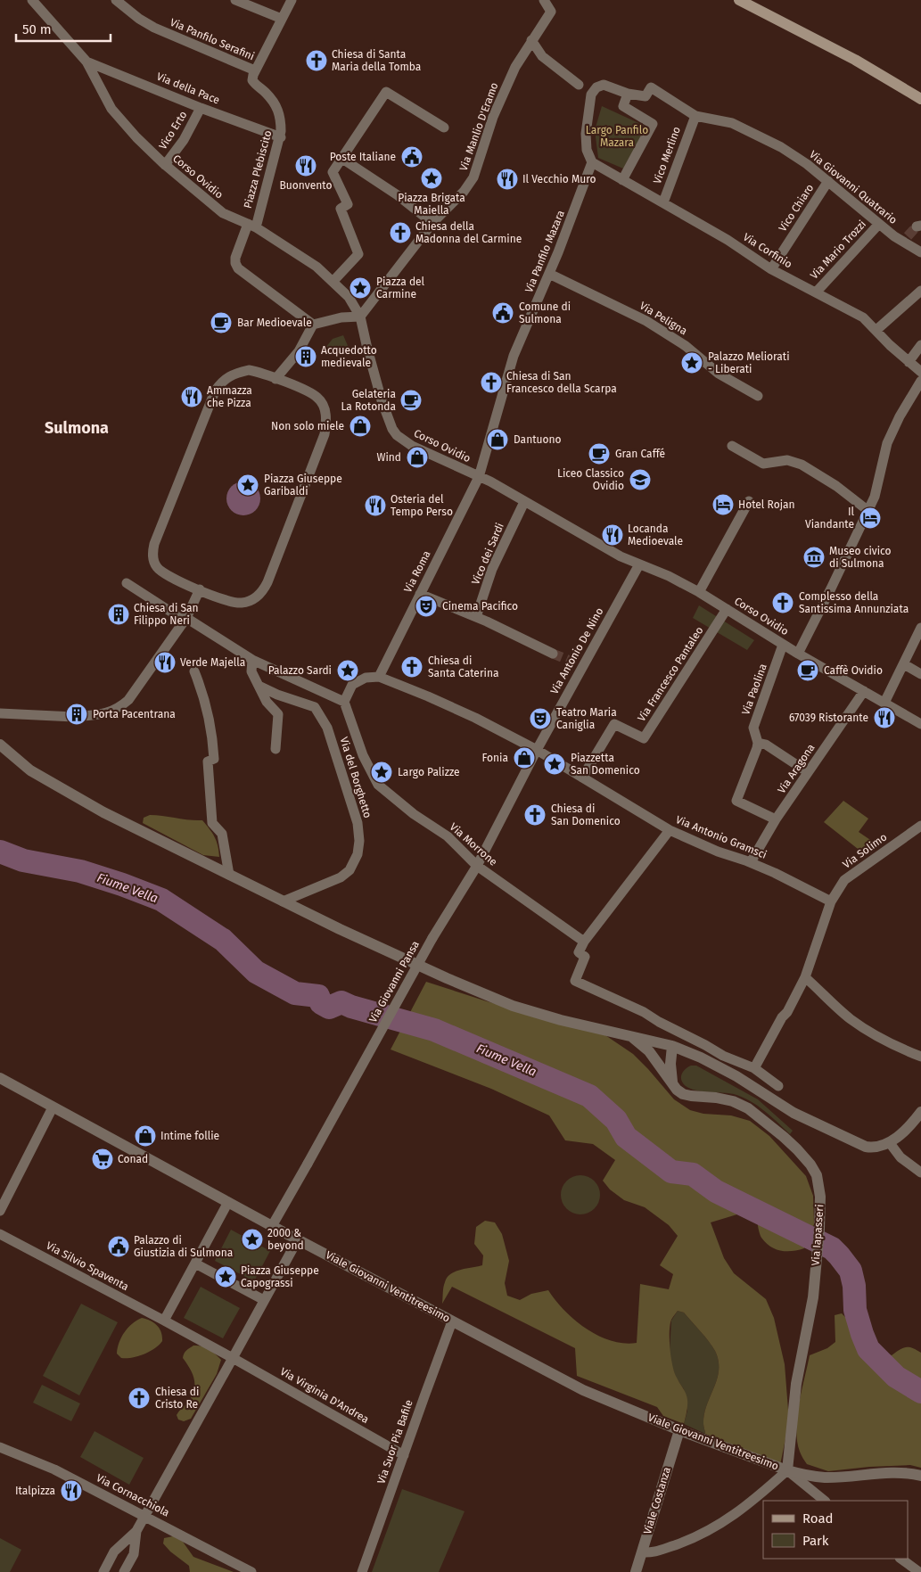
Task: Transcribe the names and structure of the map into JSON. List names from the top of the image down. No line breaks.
{"streets":{"street":["Via Panfilo Serafini","Via della Pace","Via Manlio D'Eramo","Vico Erto","Vico Merlino","Piazza Plebiscito","Corso Ovidio","Via Giovanni Quatrario","Vico Chiaro","Via Mario Trozzi","Via Corfinio","Via Panfilo Mazara","Via Peligna","Vico dei Sardi","Via Roma","Via Antonio De Nino","Via Francesco Pantaleo","Via Paolina","Via Aragona","Via del Borghetto","Via Antonio Gramsci","Via Morrone","Via Solimo","Via Giovanni Pansa","Via Iapasseri","Via Silvio Spaventa","Viale Giovanni Ventitreesimo","Via Virginia D'Andrea","Via Suor Pia Bafile","Via Cornacchiola","Viale Costanza"]},"crossings":[["Via Panfilo Serafini","Piazza Plebiscito"],["Via della Pace","Vico Erto"],["Via della Pace","Piazza Plebiscito"],["Via della Pace","Corso Ovidio"],["Via Manlio D'Eramo","Corso Ovidio"],["Vico Erto","Corso Ovidio"],["Vico Merlino","Via Giovanni Quatrario"],["Vico Merlino","Via Corfinio"],["Piazza Plebiscito","Corso Ovidio"],["Corso Ovidio","Via Panfilo Mazara"],["Corso Ovidio","Vico dei Sardi"],["Corso Ovidio","Via Roma"],["Corso Ovidio","Via Antonio De Nino"],["Corso Ovidio","Via Francesco Pantaleo"],["Corso Ovidio","Via Paolina"],["Corso Ovidio","Via Aragona"],["Via Giovanni Quatrario","Vico Chiaro"],["Via Giovanni Quatrario","Via Mario Trozzi"],["Vico Chiaro","Via Corfinio"],["Via Mario Trozzi","Via Corfinio"],["Via Corfinio","Via Panfilo Mazara"],["Via Panfilo Mazara","Via Peligna"],["Via Panfilo Mazara","Via Roma"],["Via Roma","Via Antonio Gramsci"],["Via Antonio De Nino","Via Antonio Gramsci"],["Via Antonio De Nino","Via Giovanni Pansa"],["Via Francesco Pantaleo","Via Antonio Gramsci"],["Via Paolina","Via Aragona"],["Via Aragona","Via Antonio Gramsci"],["Via Antonio Gramsci","Via Solimo"],["Via Antonio Gramsci","Via Giovanni Pansa"],["Via Morrone","Via Giovanni Pansa"],["Via Giovanni Pansa","Viale Giovanni Ventitreesimo"],["Via Iapasseri","Viale Giovanni Ventitreesimo"],["Viale Giovanni Ventitreesimo","Via Suor Pia Bafile"],["Viale Giovanni Ventitreesimo","Viale Costanza"],["Via Virginia D'Andrea","Via Suor Pia Bafile"]],"districts":["Sulmona"],"water":["Fiume Vella"],"parks":["Largo Panfilo Mazara"],"places":{"church":["Chiesa di Santa Maria della Tomba","Chiesa della Madonna del Carmine","Chiesa di San Francesco della Scarpa","Complesso della Santissima Annunziata","Chiesa di Santa Caterina","Chiesa di San Domenico","Chiesa di Cristo Re"],"public building":["Poste Italiane","Comune di Sulmona","Palazzo di Giustizia di Sulmona"],"restaurant":["Buonvento","Il Vecchio Muro","Ammazza che Pizza","Osteria del Tempo Perso","Locanda Medioevale","Verde Majella","67039 Ristorante","Italpizza"],"place":["Piazza Brigata Maiella","Piazza del Carmine","Palazzo Meliorati - Liberati","Piazza Giuseppe Garibaldi","Palazzo Sardi","Piazzetta San Domenico","Largo Palizze","2000 & beyond","Piazza Giuseppe Capograssi"],"cafe":["Bar Medioevale","Gelateria La Rotonda","Gran Caffé","Caffè Ovidio"],"building":["Acquedotto medievale","Chiesa di San Filippo Neri","Porta Pacentrana"],"shop":["Non solo miele","Dantuono","Wind","Fonia","Intime follie"],"school or university":["Liceo Classico Ovidio"],"hotel":["Hotel Rojan","Il Viandante"],"museum":["Museo civico di Sulmona"],"theatre":["Cinema Pacifico","Teatro Maria Caniglia"],"supermarket":["Conad"]},"legend":["Road","Park"],"scale_bar":"50 m"}
